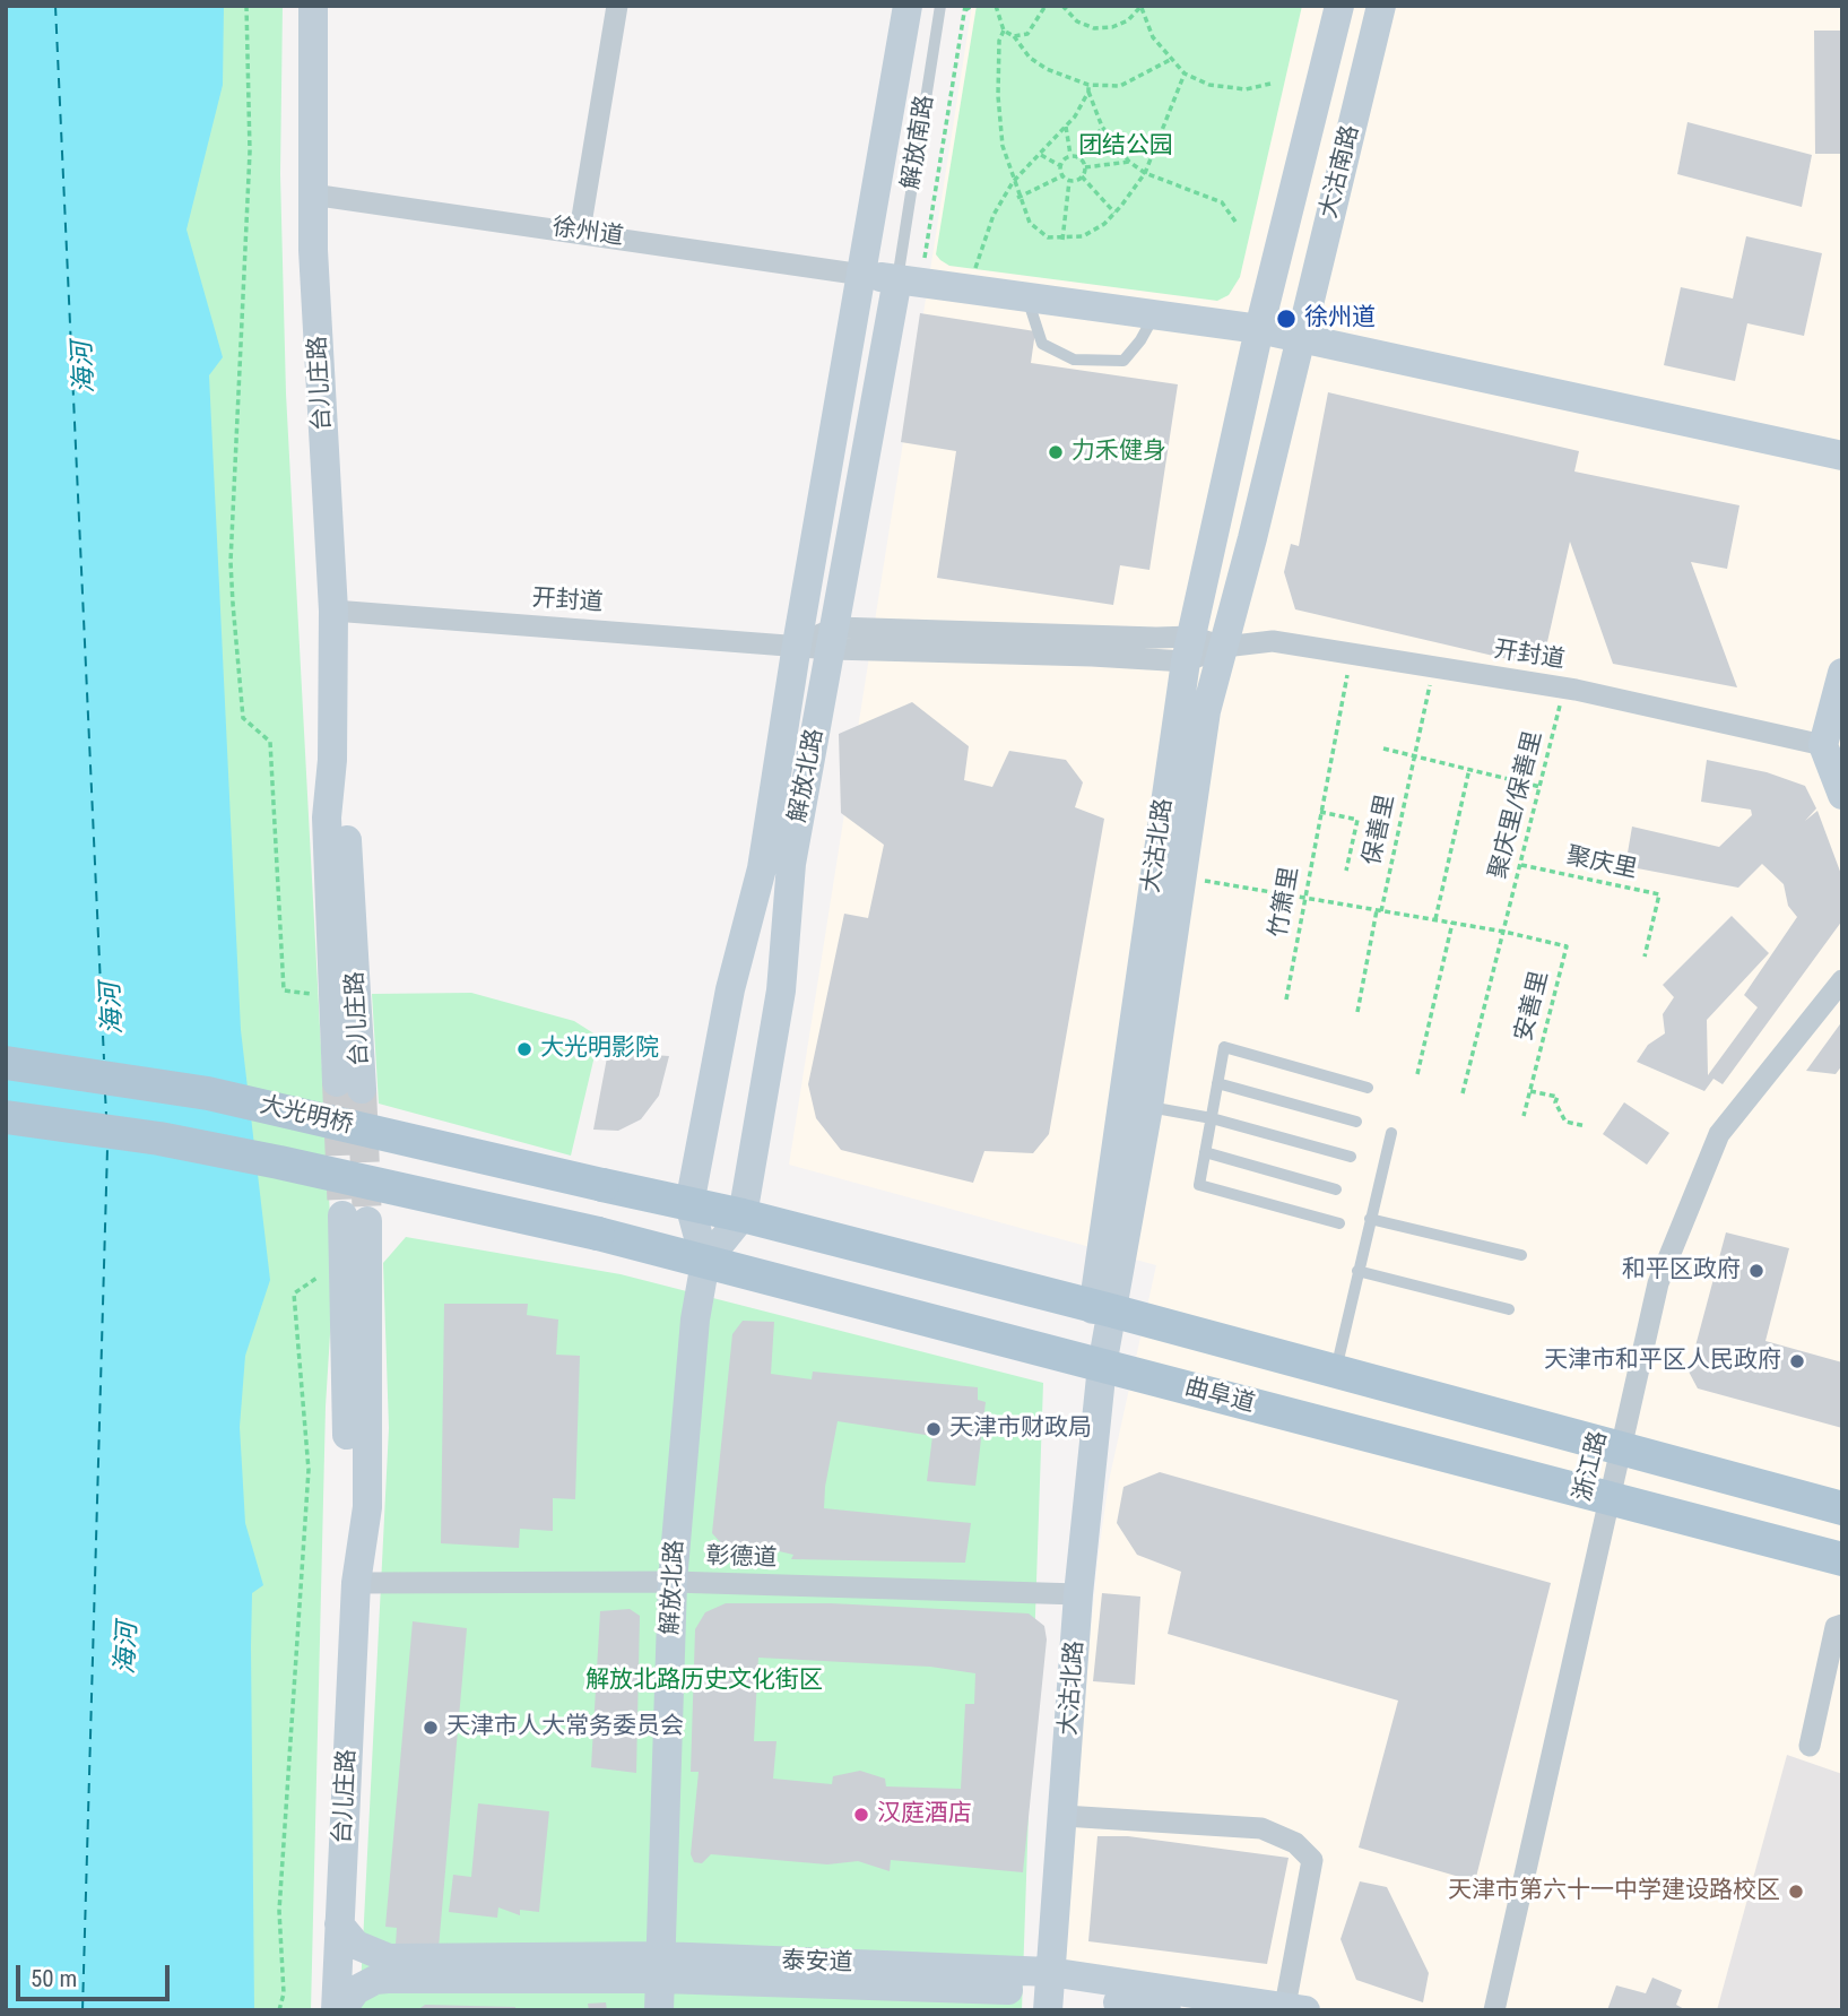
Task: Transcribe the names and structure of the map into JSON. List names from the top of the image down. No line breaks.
{"streets":{"main road":["解放南路","大沽南路","台儿庄路","解放北路","大沽北路","大光明桥","曲阜道","泰安道"],"street":["徐州道","开封道","浙江路","彰德道"],"path":["聚庆里/保善里","保善里","聚庆里","竹箫里","安善里"]},"crossings":[["解放南路","徐州道"],["解放南路","解放北路"],["大沽南路","大沽北路"],["徐州道","台儿庄路"],["徐州道","解放北路"],["台儿庄路","开封道"],["台儿庄路","彰德道"],["台儿庄路","泰安道"],["开封道","解放北路"],["开封道","聚庆里/保善里"],["开封道","保善里"],["开封道","大沽北路"],["开封道","竹箫里"],["解放北路","大光明桥"],["解放北路","曲阜道"],["解放北路","彰德道"],["解放北路","泰安道"],["聚庆里/保善里","聚庆里"],["聚庆里/保善里","安善里"],["保善里","安善里"],["大沽北路","安善里"],["大沽北路","曲阜道"],["大沽北路","彰德道"],["大沽北路","泰安道"],["竹箫里","安善里"],["曲阜道","浙江路"]],"water":["海河"],"parks":["团结公园","解放北路历史文化街区"],"places":["徐州道","力禾健身","大光明影院","和平区政府","天津市和平区人民政府","天津市财政局","天津市人大常务委员会","汉庭酒店","天津市第六十一中学建设路校区"],"scale_bar":"50 m"}
